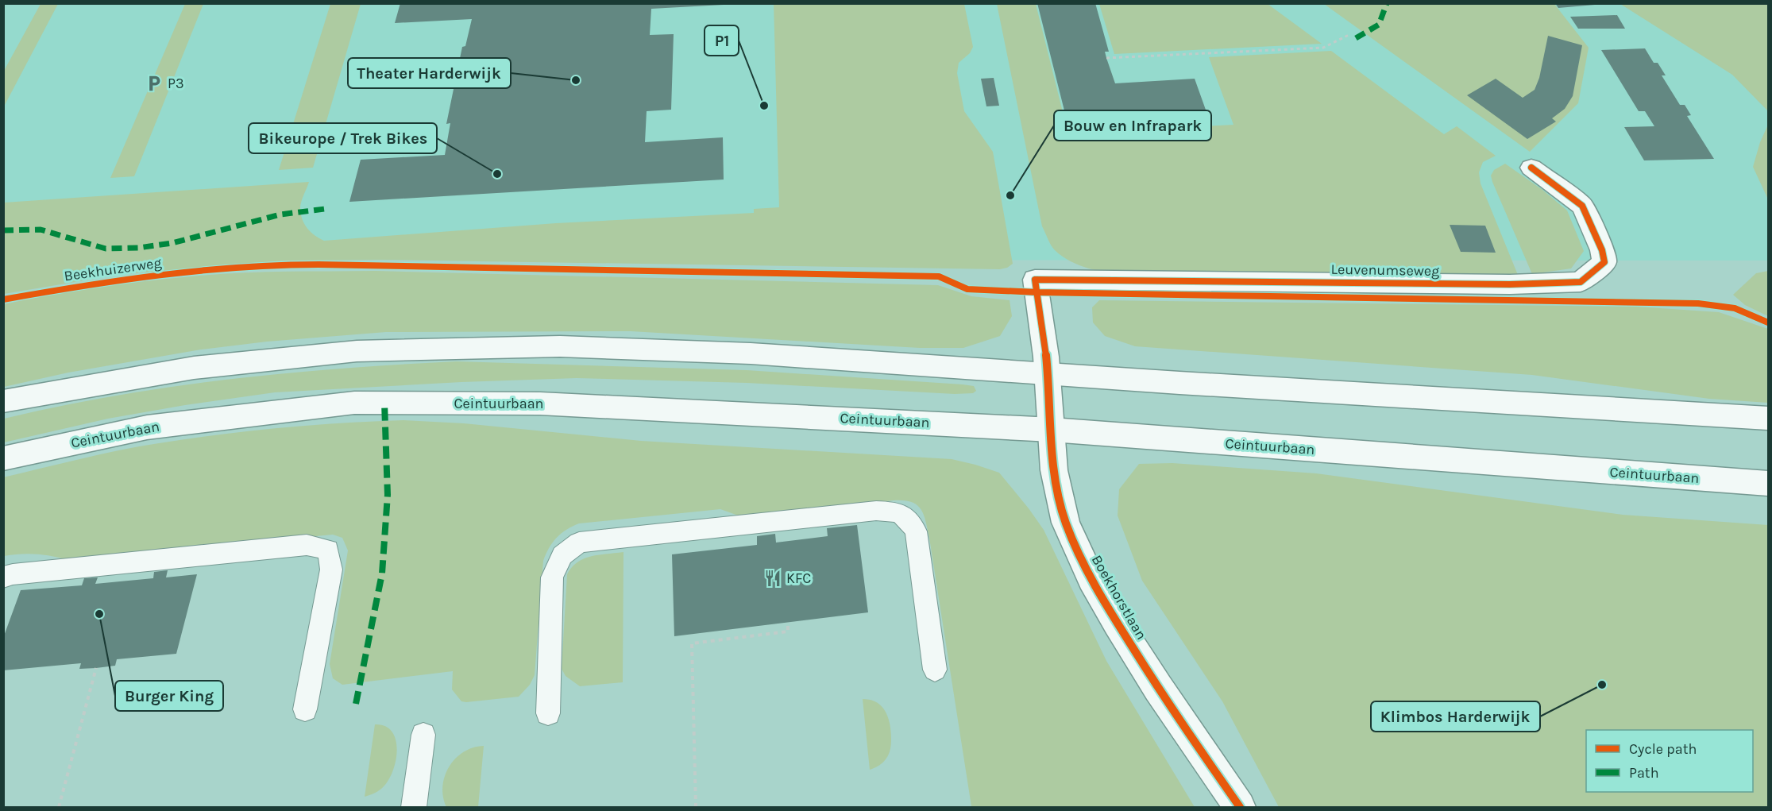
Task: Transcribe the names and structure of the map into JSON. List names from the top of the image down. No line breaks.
{"streets":{"main road":["Leuvenumseweg","Ceintuurbaan","Boekhorstlaan"],"cycle path":["Beekhuizerweg"]},"crossings":[["Leuvenumseweg","Boekhorstlaan"],["Ceintuurbaan","Boekhorstlaan"]],"places":{"other":["Theater Harderwijk","P1","Bikeurope / Trek Bikes","Bouw en Infrapark","Burger King","Klimbos Harderwijk"],"parking":["P3"],"restaurant":["KFC"]},"legend":["Cycle path","Path"]}
